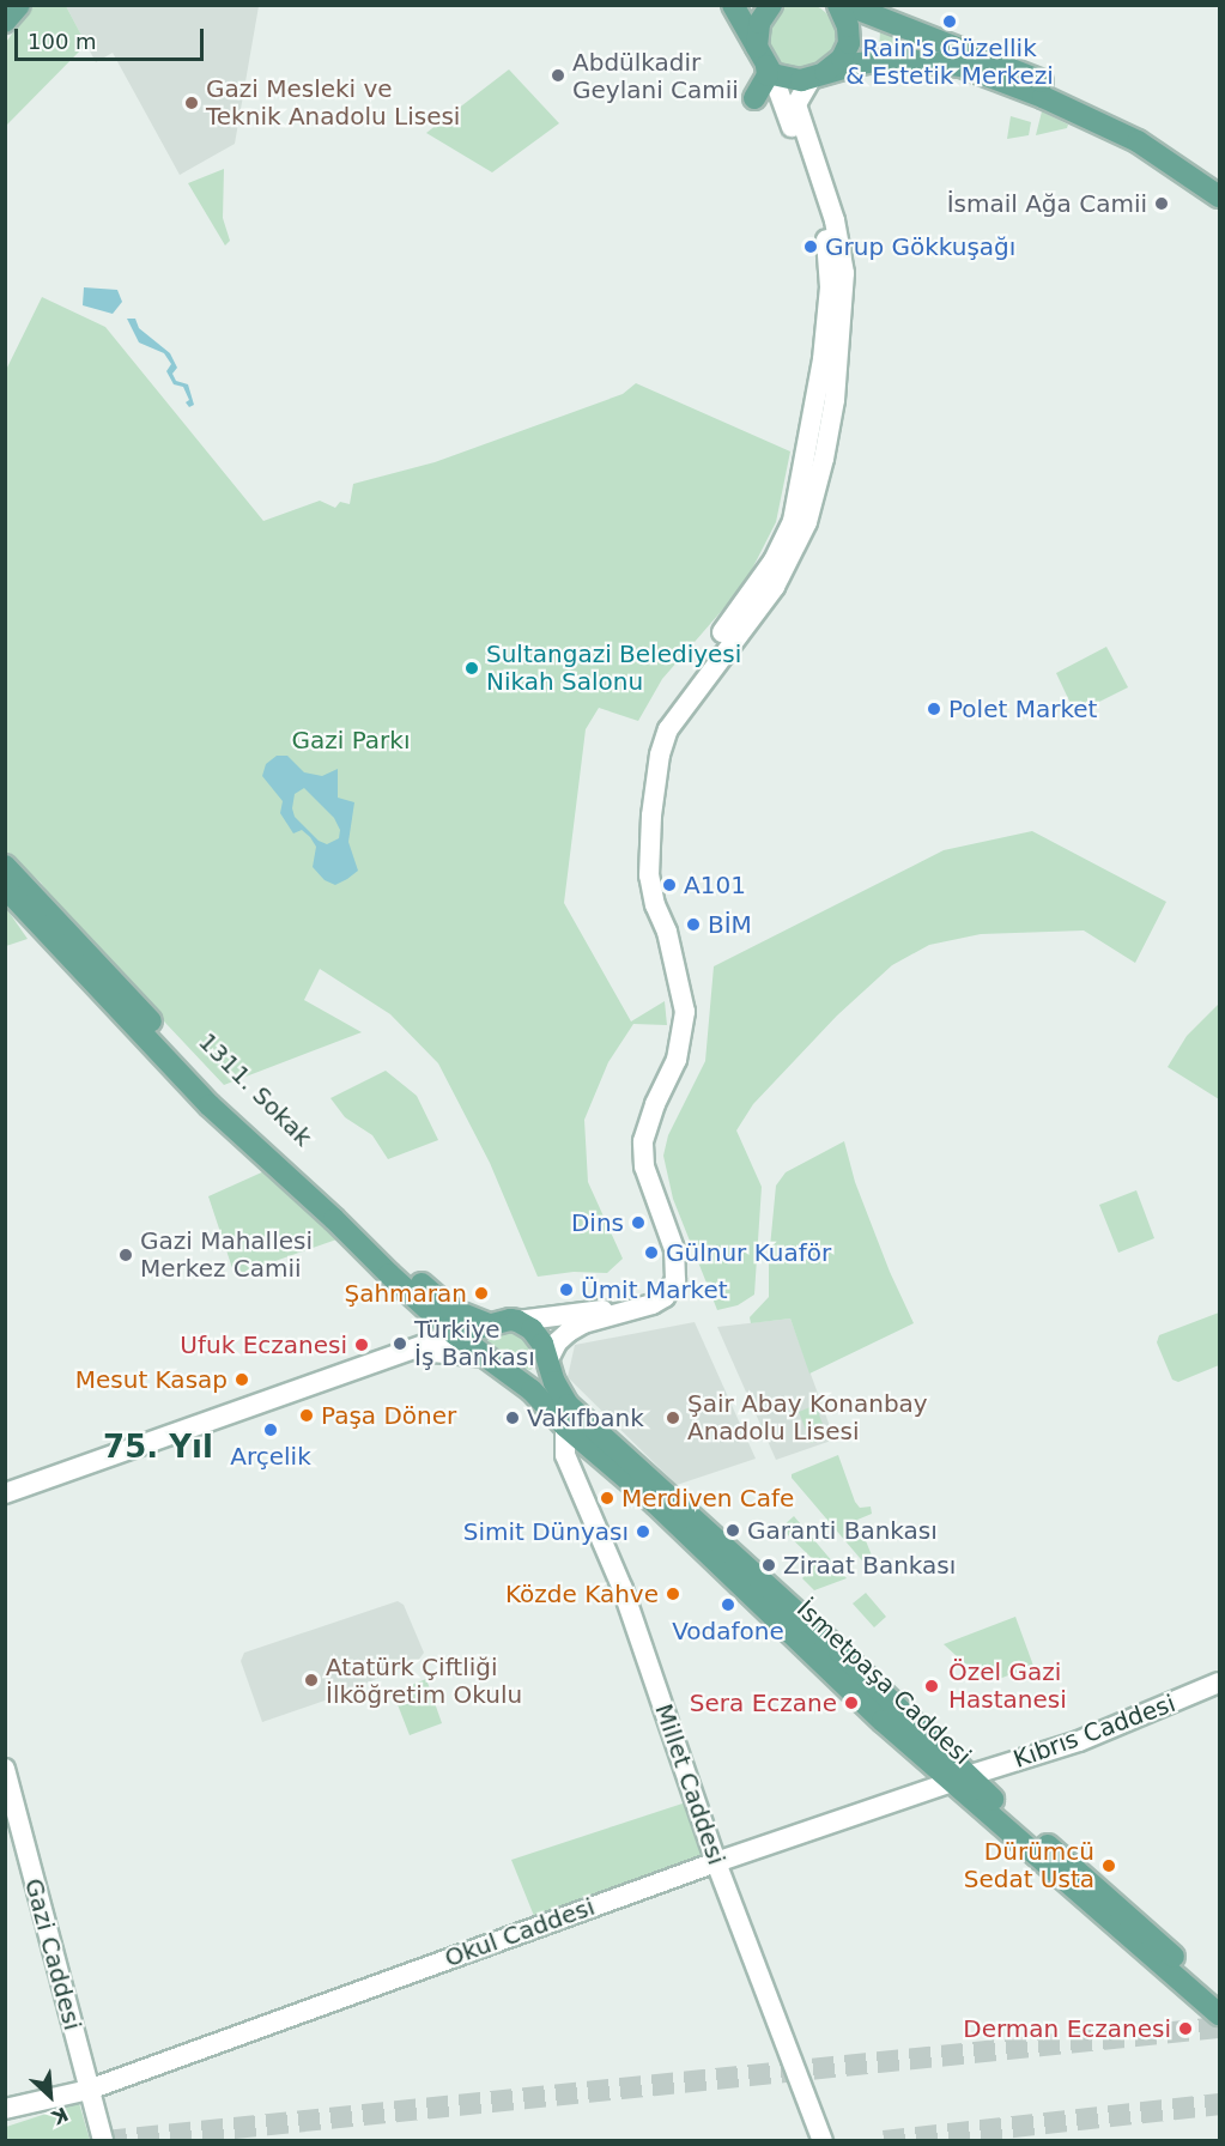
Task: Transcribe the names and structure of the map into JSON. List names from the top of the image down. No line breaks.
{"streets":{"main road":["1311. Sokak","İsmetpaşa Caddesi"],"street":["Kıbrıs Caddesi","Millet Caddesi","Okul Caddesi","Gazi Caddesi"]},"crossings":[["1311. Sokak","İsmetpaşa Caddesi"],["İsmetpaşa Caddesi","Kıbrıs Caddesi"],["İsmetpaşa Caddesi","Millet Caddesi"],["İsmetpaşa Caddesi","Okul Caddesi"],["Kıbrıs Caddesi","Okul Caddesi"],["Millet Caddesi","Okul Caddesi"],["Okul Caddesi","Gazi Caddesi"]],"districts":["75. Yıl"],"parks":["Gazi Parkı"],"places":["Rain's Güzellik & Estetik Merkezi","Abdülkadir Geylani Camii","Gazi Mesleki ve Teknik Anadolu Lisesi","İsmail Ağa Camii","Grup Gökkuşağı","Sultangazi Belediyesi Nikah Salonu","Polet Market","A101","BİM","Dins","Gülnur Kuaför","Gazi Mahallesi Merkez Camii","Ümit Market","Şahmaran","Türkiye İş Bankası","Ufuk Eczanesi","Mesut Kasap","Paşa Döner","Vakıfbank","Şair Abay Konanbay Anadolu Lisesi","Arçelik","Merdiven Cafe","Garanti Bankası","Simit Dünyası","Ziraat Bankası","Közde Kahve","Vodafone","Atatürk Çiftliği İlköğretim Okulu","Özel Gazi Hastanesi","Sera Eczane","Dürümcü Sedat Usta","Derman Eczanesi"],"scale_bar":"100 m","north":"bottom right"}
